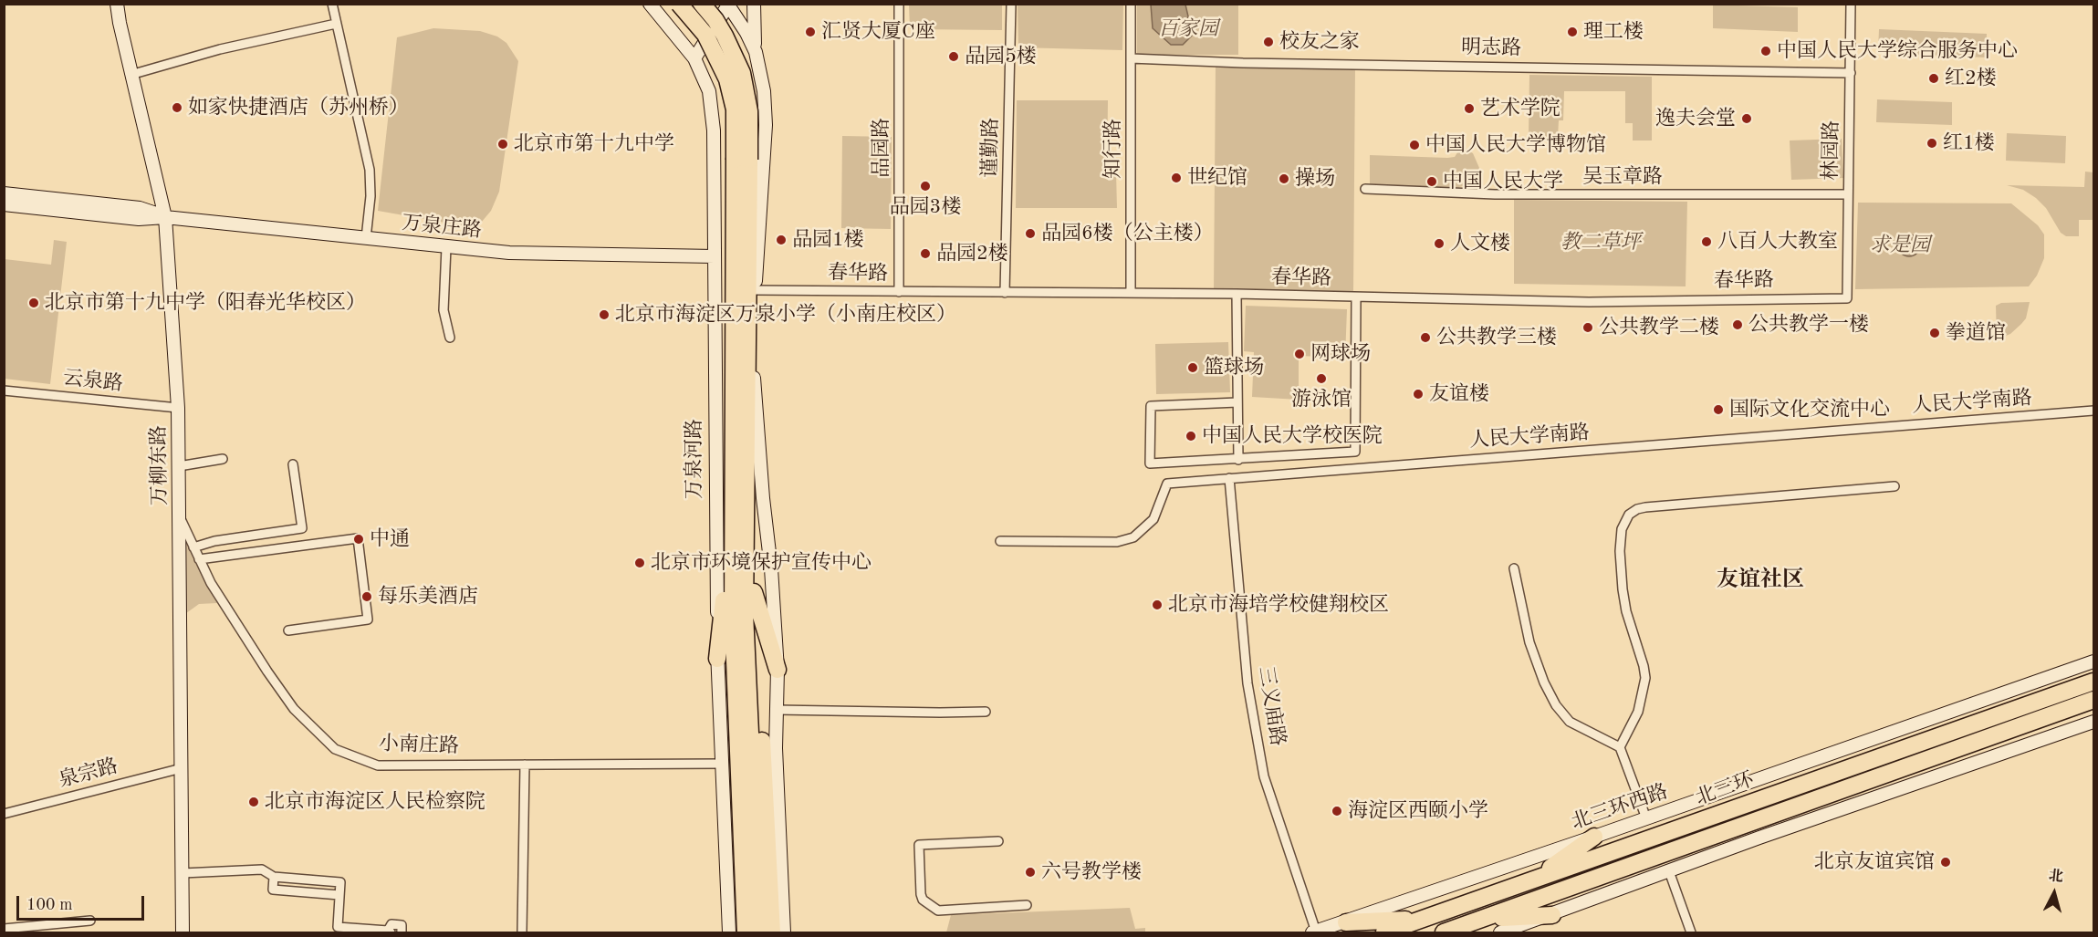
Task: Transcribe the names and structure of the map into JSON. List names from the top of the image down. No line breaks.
{"streets":{"highway":["北三环"],"street":["明志路","品园路","谨勤路","知行路","林园路","吴玉章路","万泉庄路","春华路","云泉路","人民大学南路","万泉河路","万柳东路","三义庙路","小南庄路","泉宗路","北三环西路"]},"crossings":[["明志路","知行路"],["明志路","林园路"],["品园路","春华路"],["谨勤路","春华路"],["知行路","春华路"],["林园路","吴玉章路"],["林园路","春华路"],["万泉庄路","万泉河路"],["万泉庄路","万柳东路"],["云泉路","万柳东路"],["人民大学南路","三义庙路"],["万泉河路","小南庄路"],["万柳东路","小南庄路"],["万柳东路","泉宗路"],["三义庙路","北三环西路"]],"districts":["友谊社区"],"parks":["百家园","教二草坪","求是园"],"places":["汇贤大厦C座","理工楼","校友之家","中国人民大学综合服务中心","品园5楼","红2楼","如家快捷酒店（苏州桥）","艺术学院","逸夫会堂","红1楼","北京市第十九中学","中国人民大学博物馆","世纪馆","操场","中国人民大学","品园3楼","品园6楼（公主楼）","品园1楼","八百人大教室","人文楼","品园2楼","北京市第十九中学（阳春光华校区）","北京市海淀区万泉小学（小南庄校区）","公共教学一楼","公共教学二楼","拳道馆","公共教学三楼","网球场","篮球场","游泳馆","友谊楼","国际文化交流中心","中国人民大学校医院","中通","北京市环境保护宣传中心","每乐美酒店","北京市海培学校健翔校区","北京市海淀区人民检察院","海淀区西颐小学","北京友谊宾馆","六号教学楼"],"scale_bar":"100 m","north":"top"}
